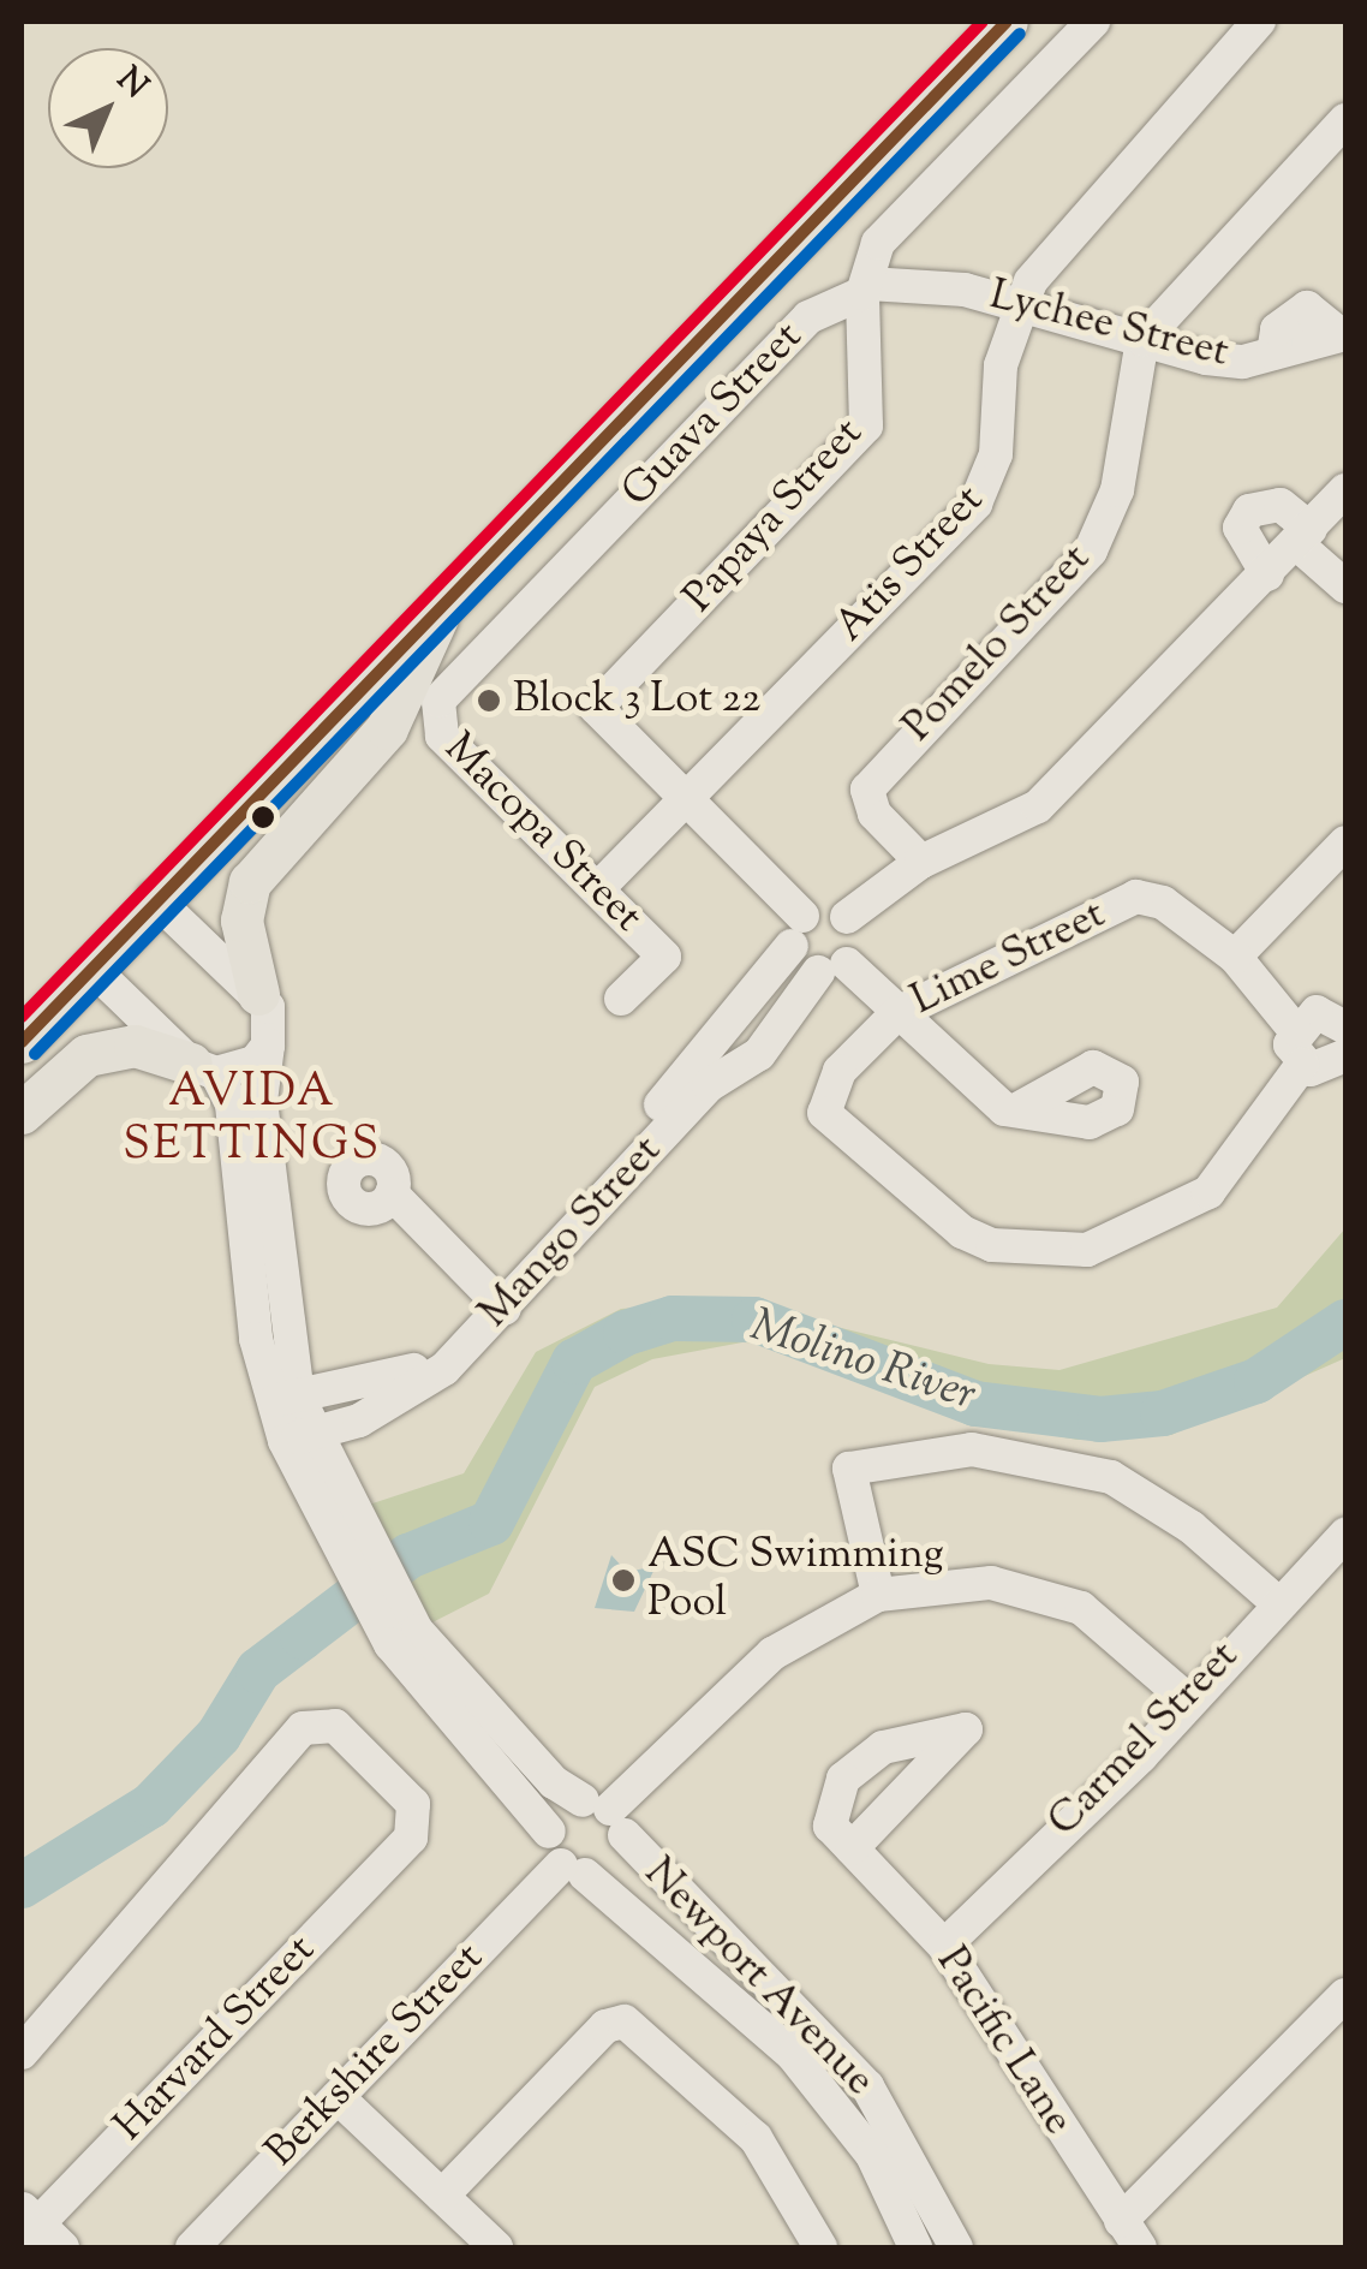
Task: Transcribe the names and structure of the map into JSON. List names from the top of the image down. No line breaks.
{"streets":{"street":["Lychee Street","Guava Street","Papaya Street","Atis Street","Pomelo Street","Macopa Street","Lime Street","Mango Street","Carmel Street","Newport Avenue","Harvard Street","Pacific Lane","Berkshire Street"]},"crossings":[["Lychee Street","Guava Street"],["Lychee Street","Papaya Street"],["Lychee Street","Atis Street"],["Lychee Street","Pomelo Street"],["Guava Street","Papaya Street"],["Guava Street","Macopa Street"],["Papaya Street","Atis Street"],["Atis Street","Macopa Street"],["Mango Street","Newport Avenue"],["Carmel Street","Pacific Lane"],["Newport Avenue","Berkshire Street"]],"districts":["AVIDA SETTINGS"],"water":["Molino River"],"places":["Block 3 Lot 22","ASC Swimming Pool"],"north":"top right"}
